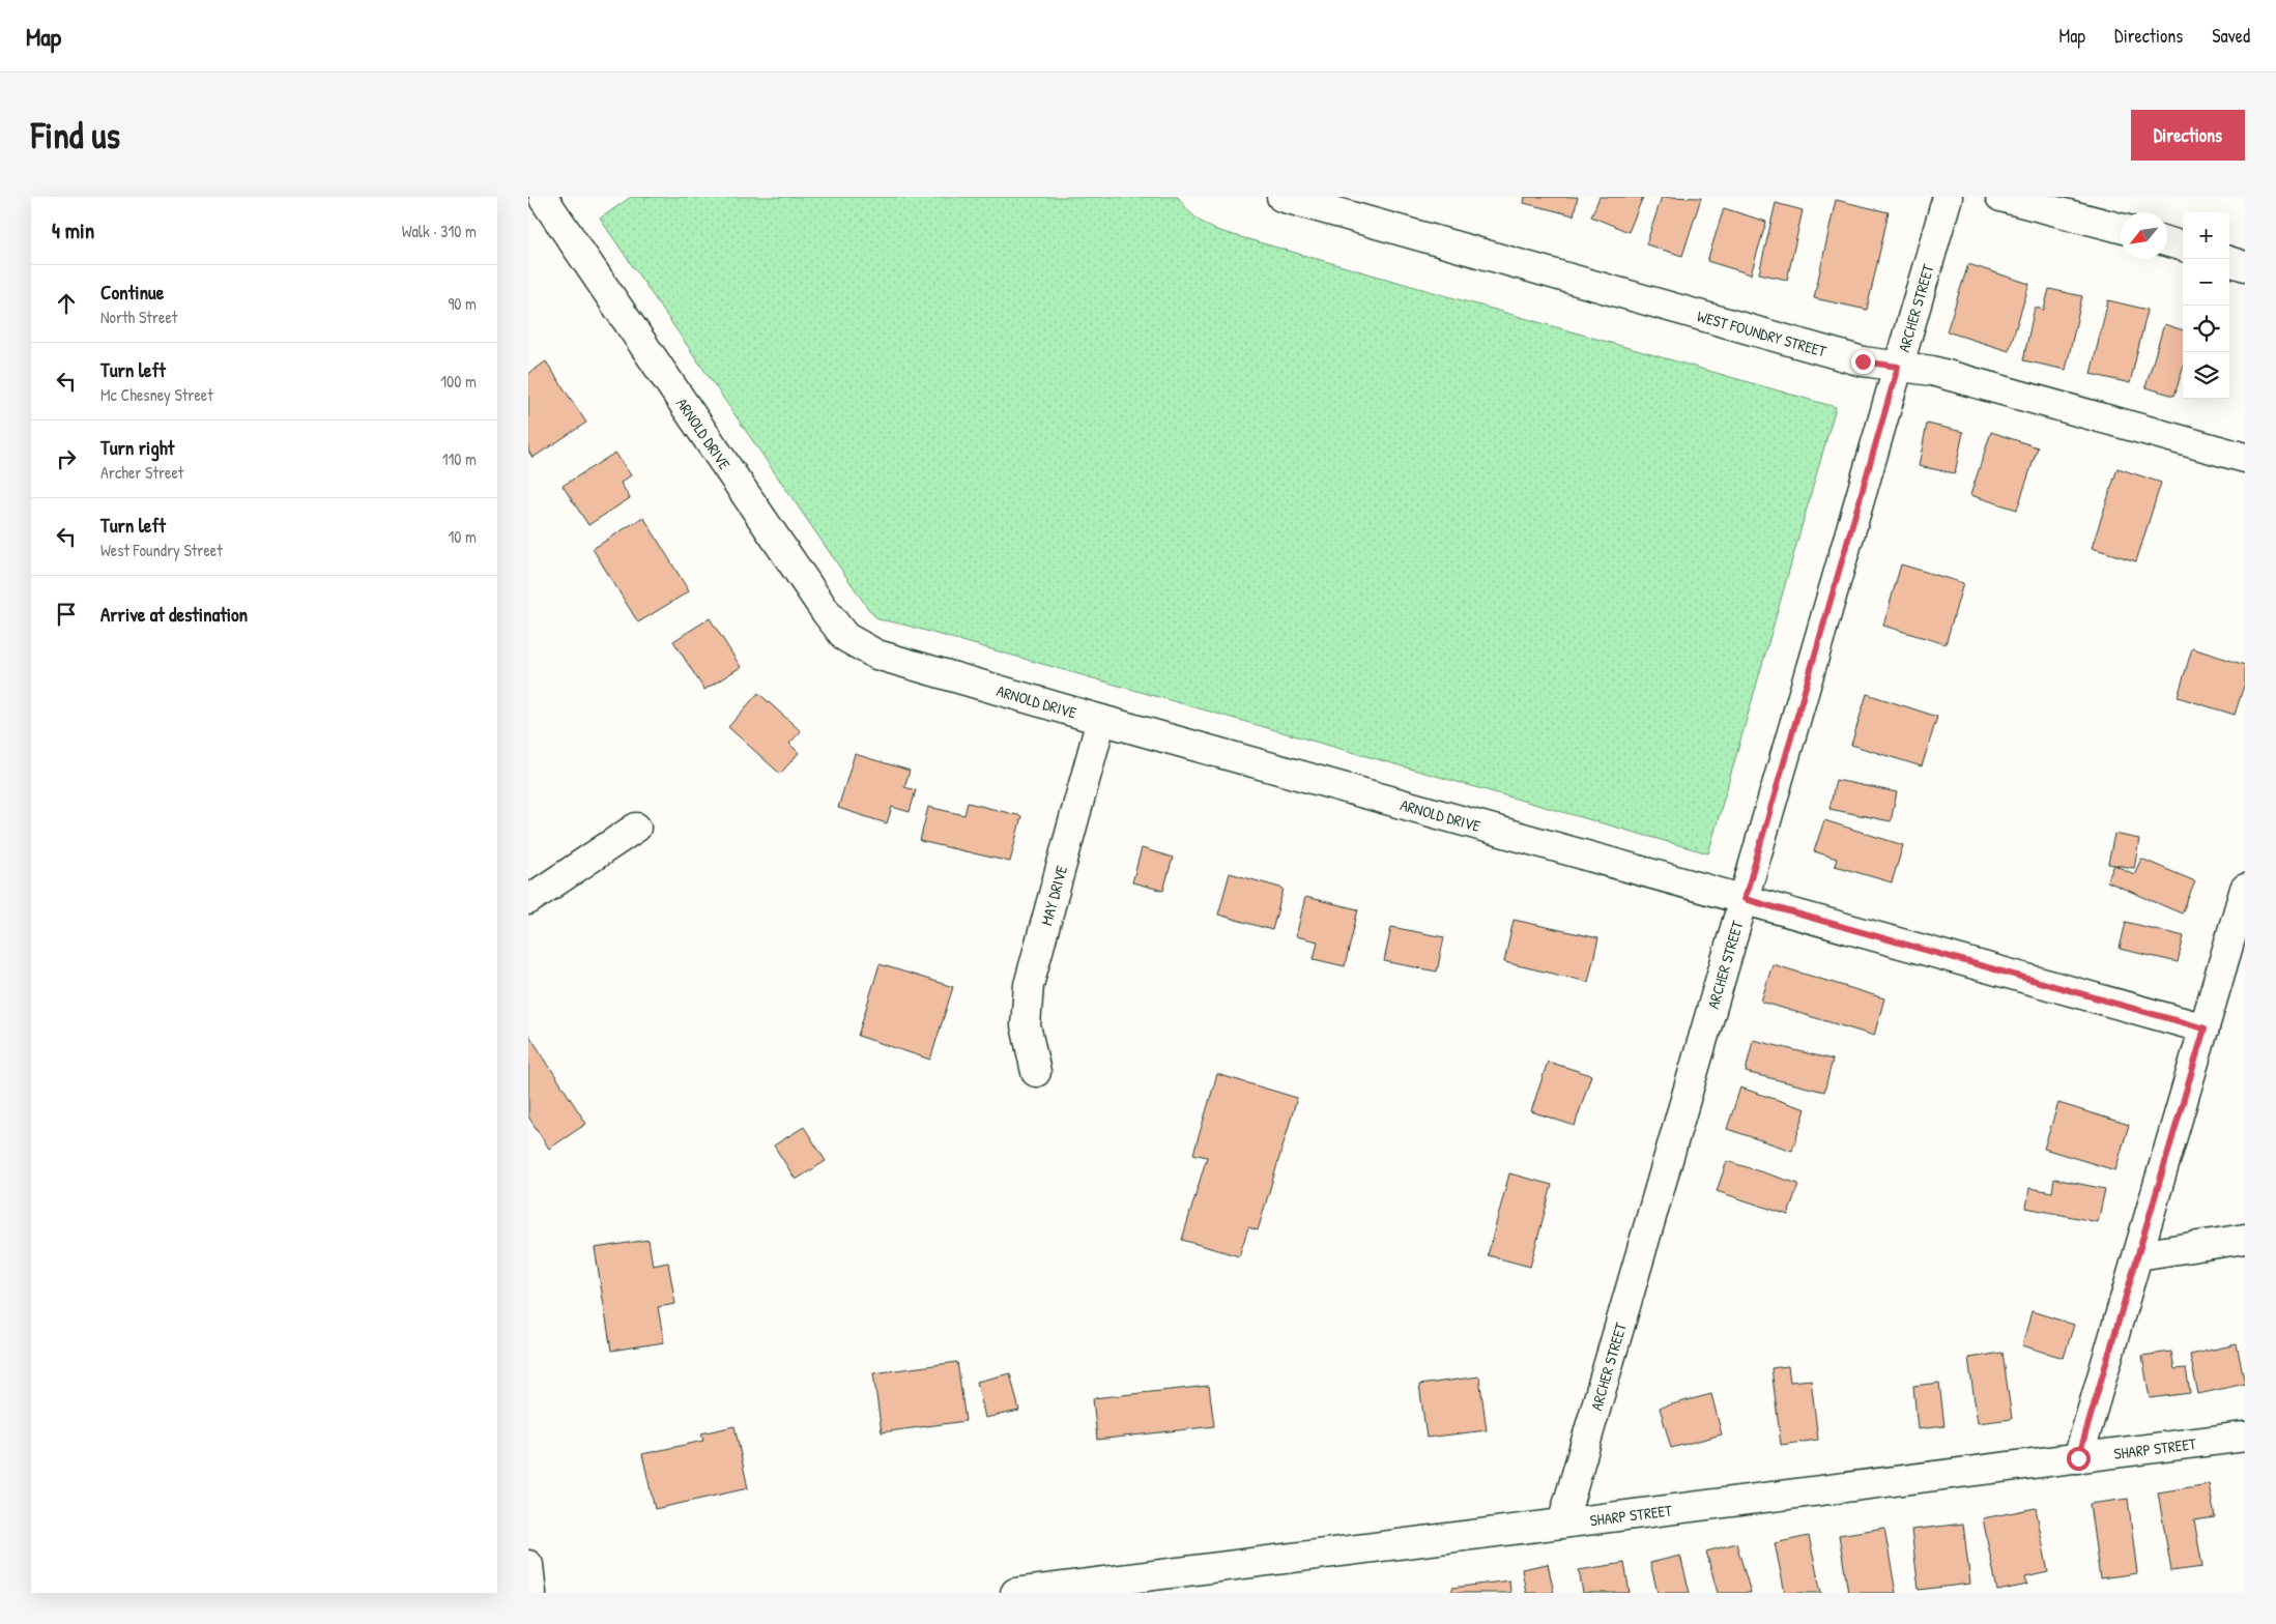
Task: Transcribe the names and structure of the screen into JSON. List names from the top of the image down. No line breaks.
{"streets":{"street":["ARCHER STREET","WEST FOUNDRY STREET","ARNOLD DRIVE","MAY DRIVE","SHARP STREET"]},"crossings":[["ARCHER STREET","WEST FOUNDRY STREET"],["ARCHER STREET","ARNOLD DRIVE"],["ARCHER STREET","SHARP STREET"],["ARNOLD DRIVE","MAY DRIVE"]],"north":"bottom left","page":{"header":"Map","nav":["Map","Directions","Saved"],"buttons":"Directions","title":"Find us","heading":["4 min","Walk · 310 m"],"map_buttons":["+","−"],"list":[["Continue","North Street","90 m"],["Turn left","Mc Chesney Street","100 m"],["Turn right","Archer Street","110 m"],["Turn left","West Foundry Street","10 m"],"Arrive at destination"]}}
